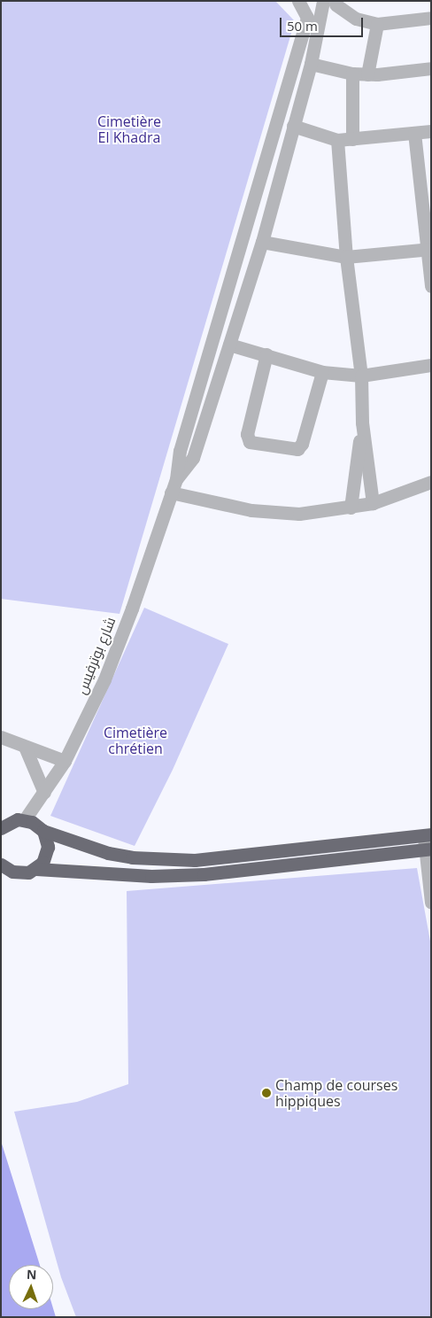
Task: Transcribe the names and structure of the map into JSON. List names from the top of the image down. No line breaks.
{"streets":{"street":["شارع بوترفيس"]},"parks":["Cimetière El Khadra","Cimetière chrétien"],"places":["Champ de courses hippiques"],"scale_bar":"50 m","north":"top"}
